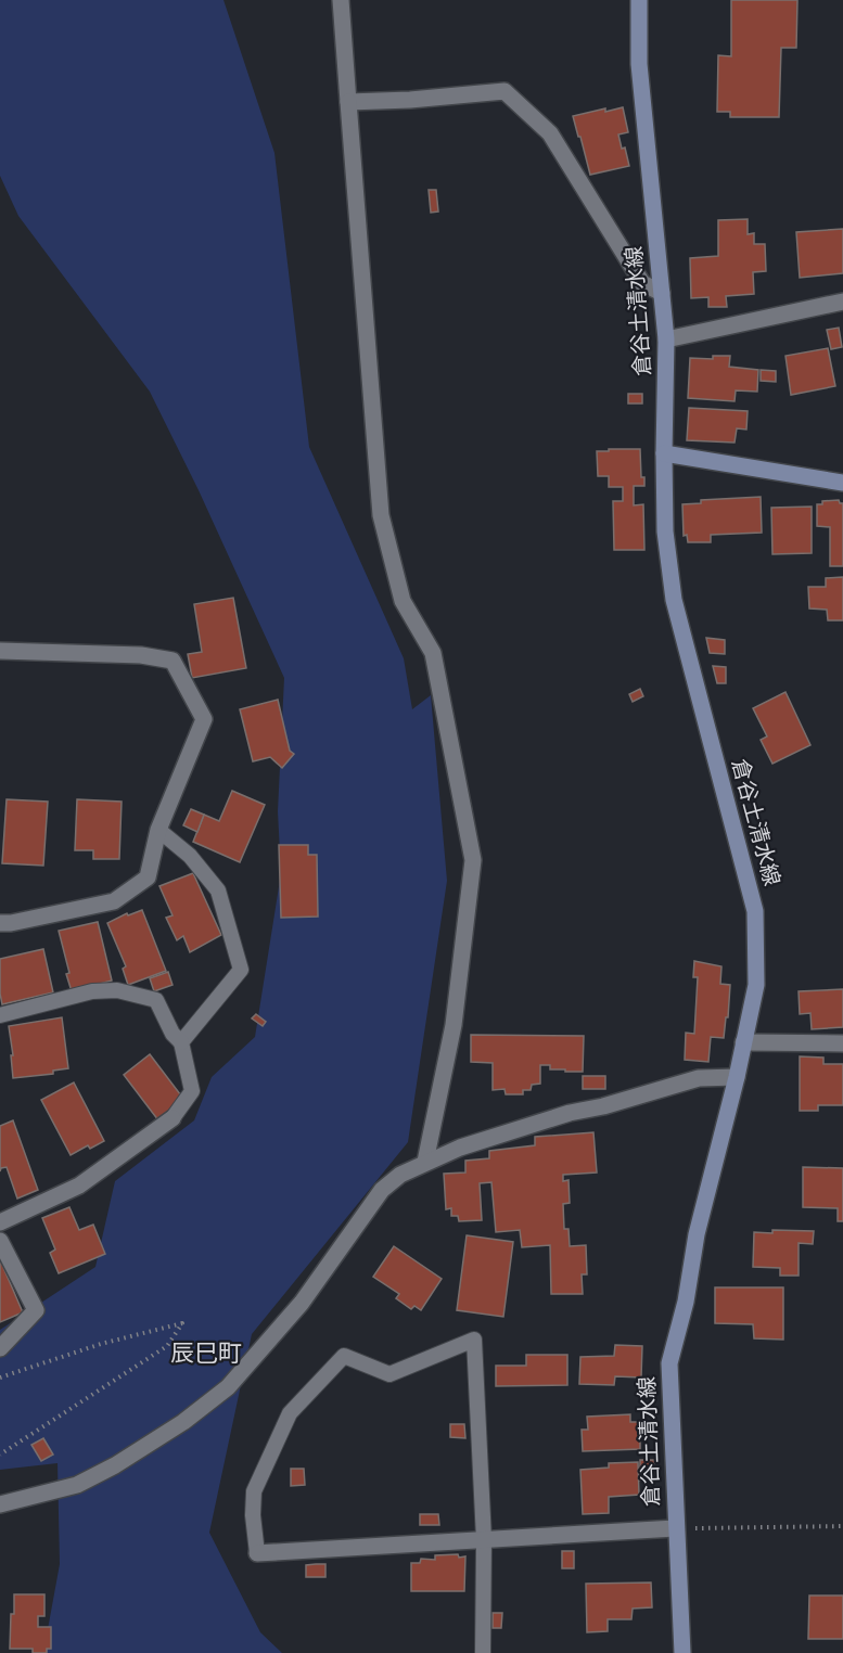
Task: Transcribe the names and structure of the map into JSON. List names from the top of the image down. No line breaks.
{"streets":{"main road":["倉谷土清水線"]},"districts":["辰巳町"]}
